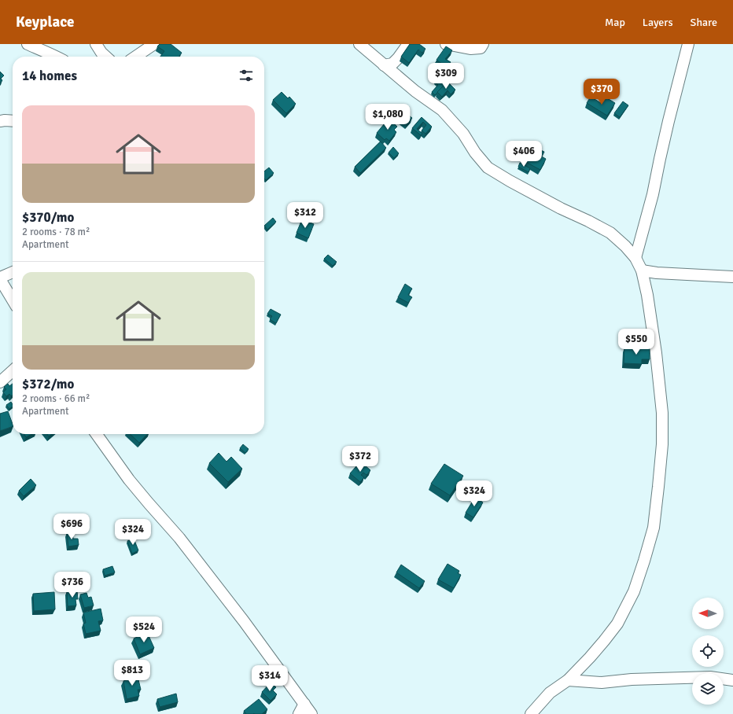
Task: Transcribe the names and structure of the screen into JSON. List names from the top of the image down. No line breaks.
{"north":"left","page":{"header":"Keyplace","nav":["Map","Layers","Share"],"heading":"14 homes","price":["$309","$370","$1,080","$406","$312","$550","$372","$324","$696","$324","$736","$524","$813","$314"],"list":[{"name":"$370/mo","note":"2 rooms · 78 m² · Apartment"},{"name":"$372/mo","note":"2 rooms · 66 m² · Apartment"}]}}
